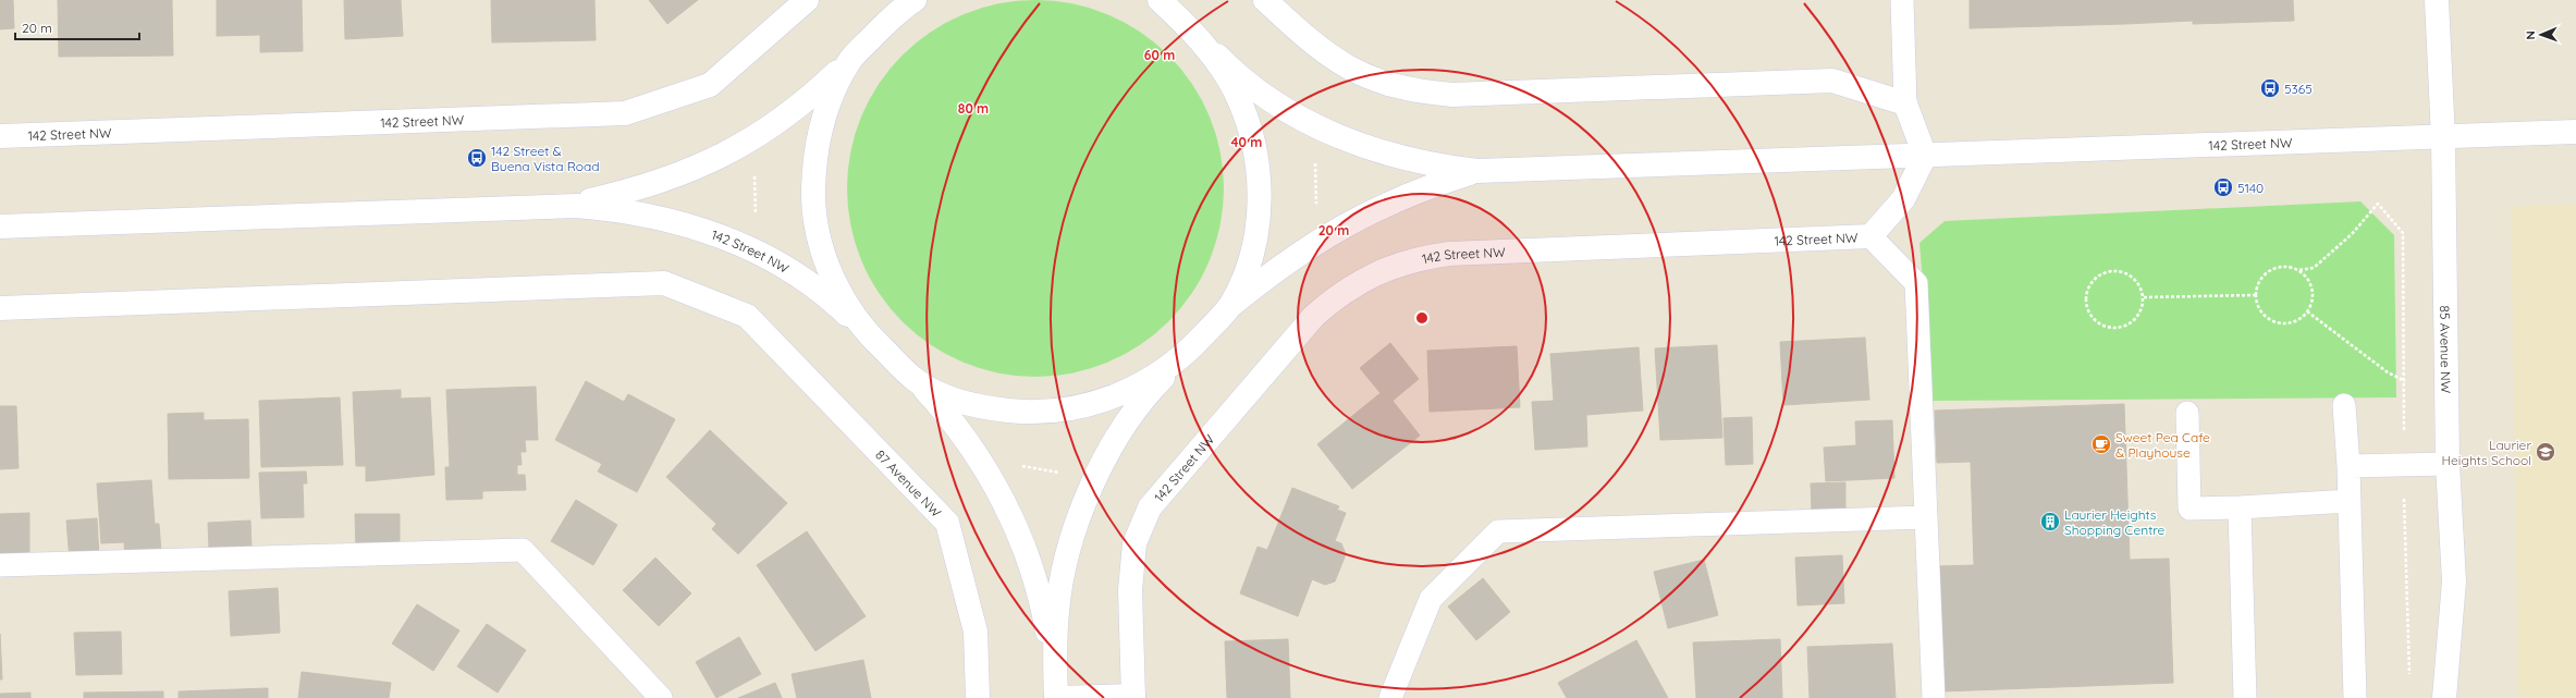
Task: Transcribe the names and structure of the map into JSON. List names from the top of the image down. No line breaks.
{"streets":{"street":["142 Street NW","85 Avenue NW","87 Avenue NW"]},"crossings":[["142 Street NW","85 Avenue NW"]],"places":{"bus stop":["5365","142 Street & Buena Vista Road","5140"],"cafe":["Sweet Pea Cafe & Playhouse"],"school or university":["Laurier Heights School"],"building":["Laurier Heights Shopping Centre"]},"scale_bar":"20 m","north":"left","rings":["60 m","80 m","40 m","20 m"]}
